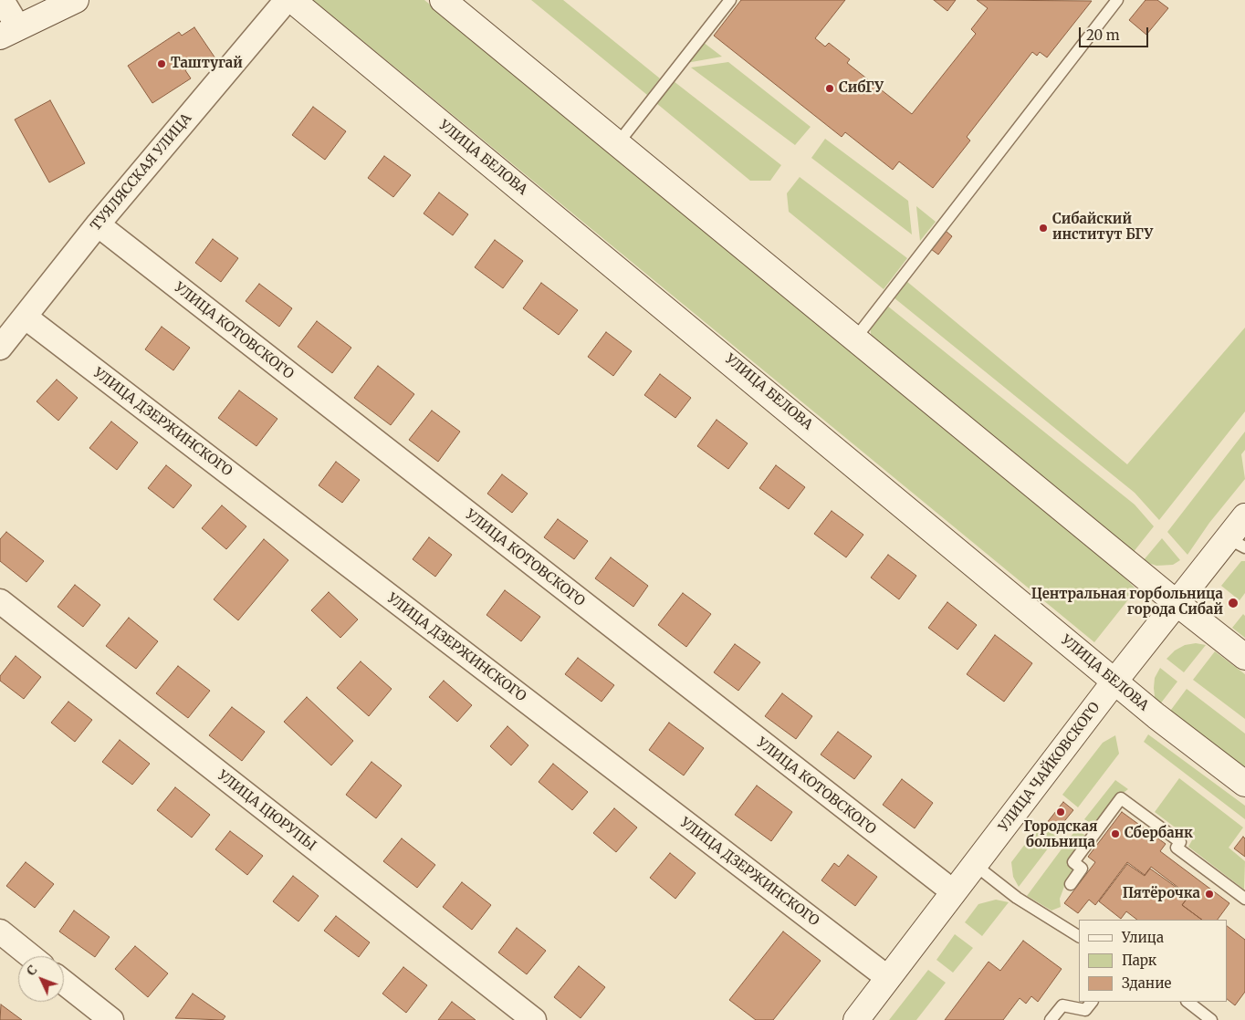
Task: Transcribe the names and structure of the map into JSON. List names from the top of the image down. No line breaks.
{"streets":{"main road":["УЛИЦА БЕЛОВА","УЛИЦА ЧАЙКОВСКОГО"],"street":["ТУЯЛЯССКАЯ УЛИЦА","УЛИЦА КОТОВСКОГО","УЛИЦА ДЗЕРЖИНСКОГО","УЛИЦА ЦЮРУПЫ"]},"crossings":[["УЛИЦА БЕЛОВА","УЛИЦА ЧАЙКОВСКОГО"],["ТУЯЛЯССКАЯ УЛИЦА","УЛИЦА КОТОВСКОГО"],["ТУЯЛЯССКАЯ УЛИЦА","УЛИЦА ДЗЕРЖИНСКОГО"],["УЛИЦА КОТОВСКОГО","УЛИЦА ЧАЙКОВСКОГО"],["УЛИЦА ДЗЕРЖИНСКОГО","УЛИЦА ЧАЙКОВСКОГО"]],"places":["Таштугай","СибГУ","Сибайский институт БГУ","Центральная горбольница города Сибай","Городская больница","Сбербанк","Пятёрочка"],"legend":["Улица","Парк","Здание"],"scale_bar":"20 m","north":"top left"}
